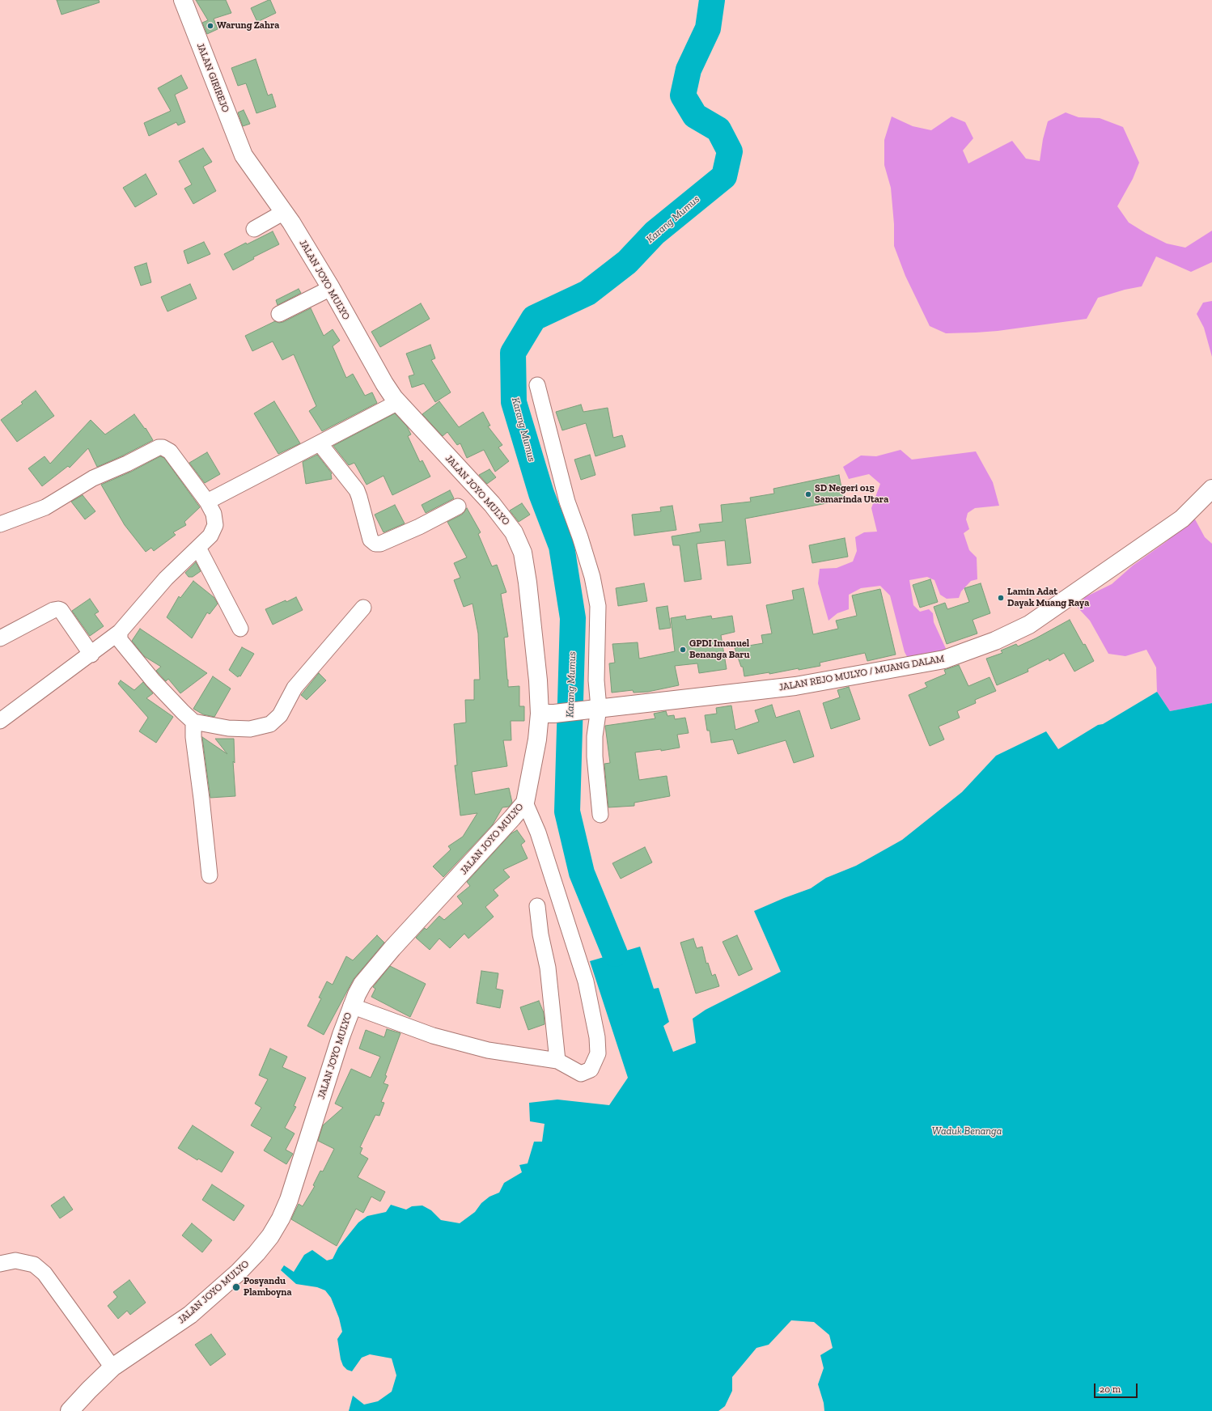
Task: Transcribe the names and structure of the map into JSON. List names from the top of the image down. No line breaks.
{"streets":{"main road":["JALAN GIRIREJO","JALAN JOYO MULYO","JALAN REJO MULYO / MUANG DALAM"]},"crossings":[["JALAN GIRIREJO","JALAN JOYO MULYO"],["JALAN JOYO MULYO","JALAN REJO MULYO / MUANG DALAM"]],"water":["Karang Mumus","Waduk Benanga"],"places":["Warung Zahra","SD Negeri 015 Samarinda Utara","Lamin Adat Dayak Muang Raya","GPDI Imanuel Benanga Baru","Posyandu Plamboyna"],"scale_bar":"20 m"}
